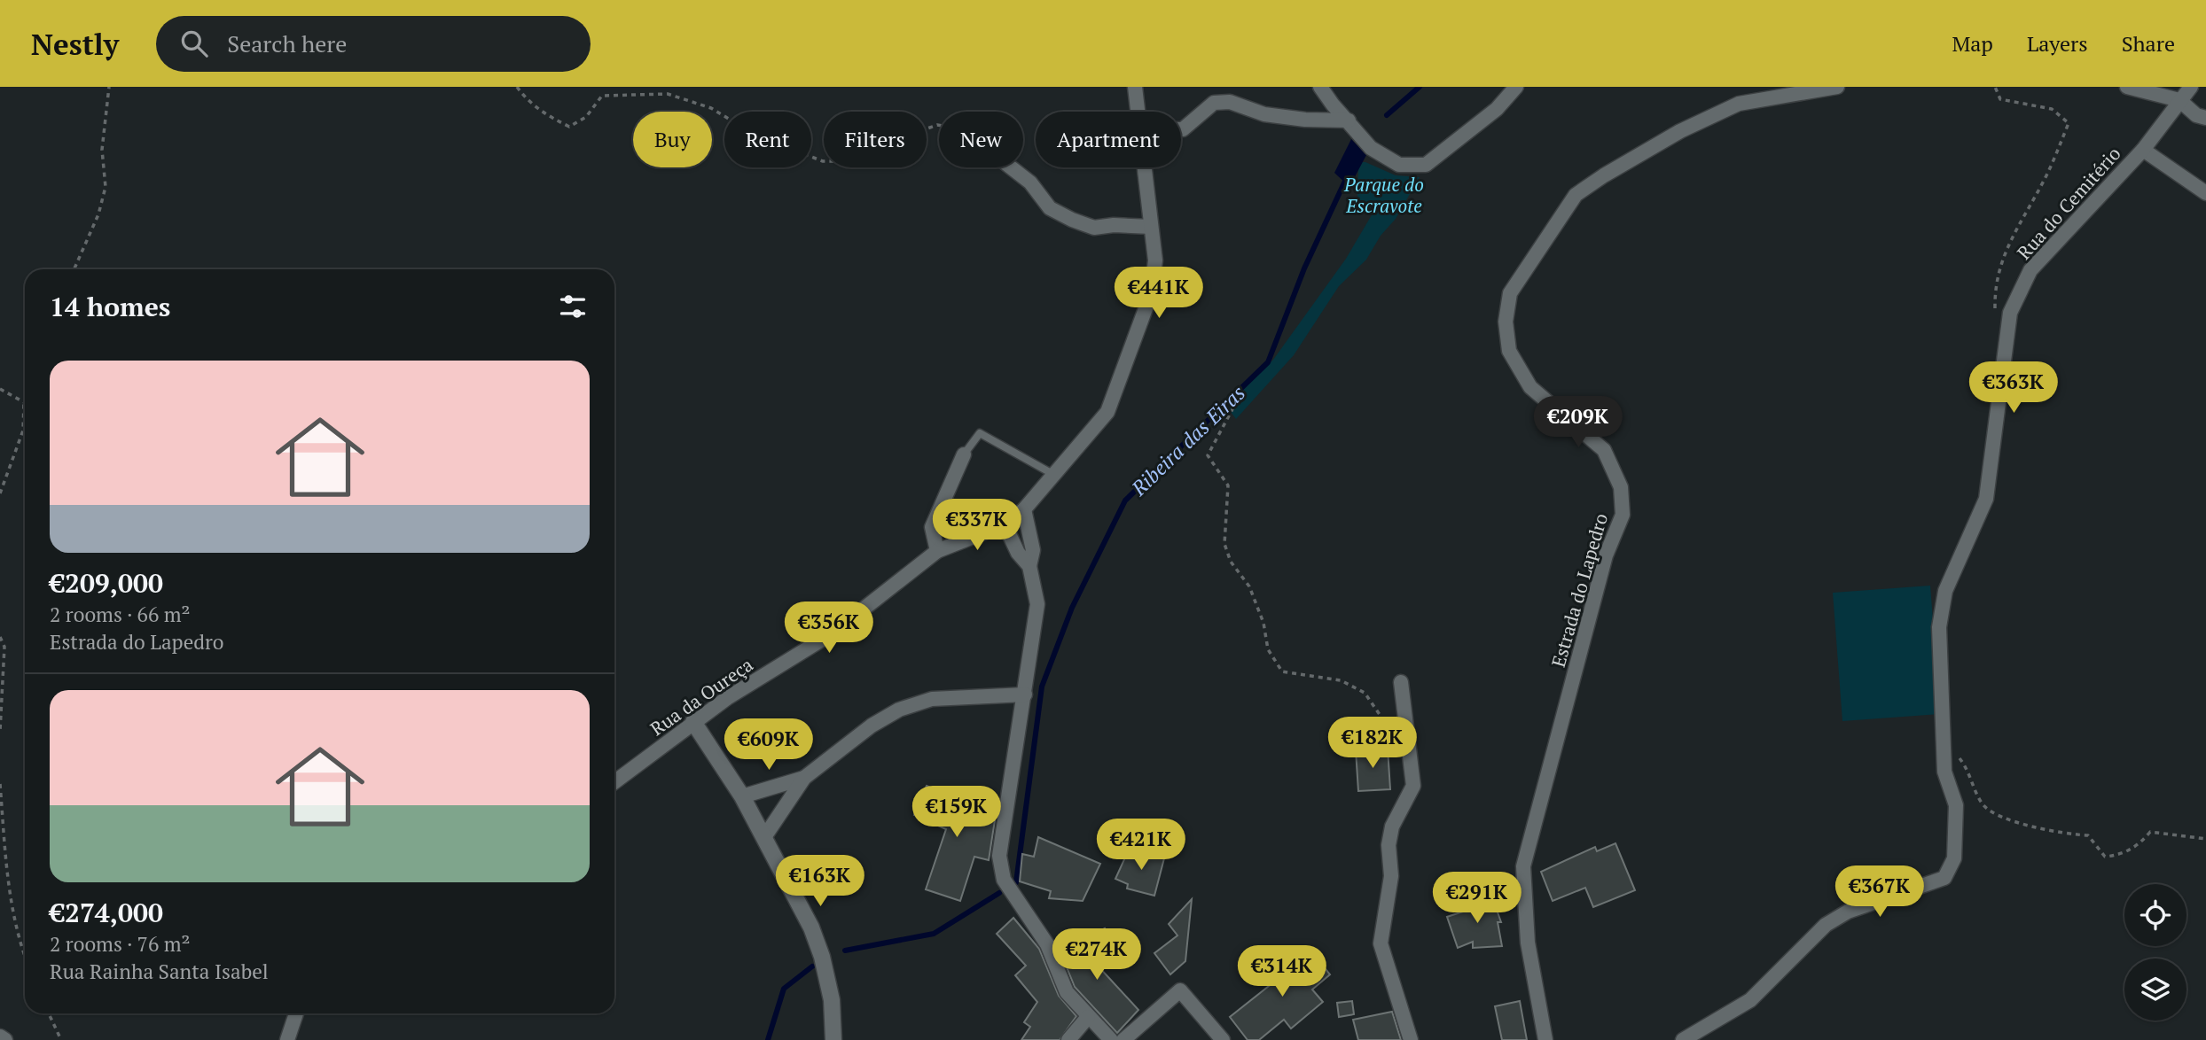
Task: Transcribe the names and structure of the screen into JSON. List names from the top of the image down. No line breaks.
{"streets":{"street":["Rua do Cemitério","Estrada do Lapedro","Rua da Oureça"]},"water":["Ribeira das Eiras"],"parks":["Parque do Escravote"],"page":{"header":"Nestly","search":"Search here","nav":["Map","Layers","Share"],"chip":["Buy","Rent","Filters","New","Apartment"],"price":["€441K","€363K","€209K","€337K","€356K","€182K","€609K","€159K","€421K","€163K","€367K","€291K","€274K","€314K"],"heading":"14 homes","list":[{"name":"€209,000","note":"2 rooms · 66 m² · Estrada do Lapedro"},{"name":"€274,000","note":"2 rooms · 76 m² · Rua Rainha Santa Isabel"}]}}
